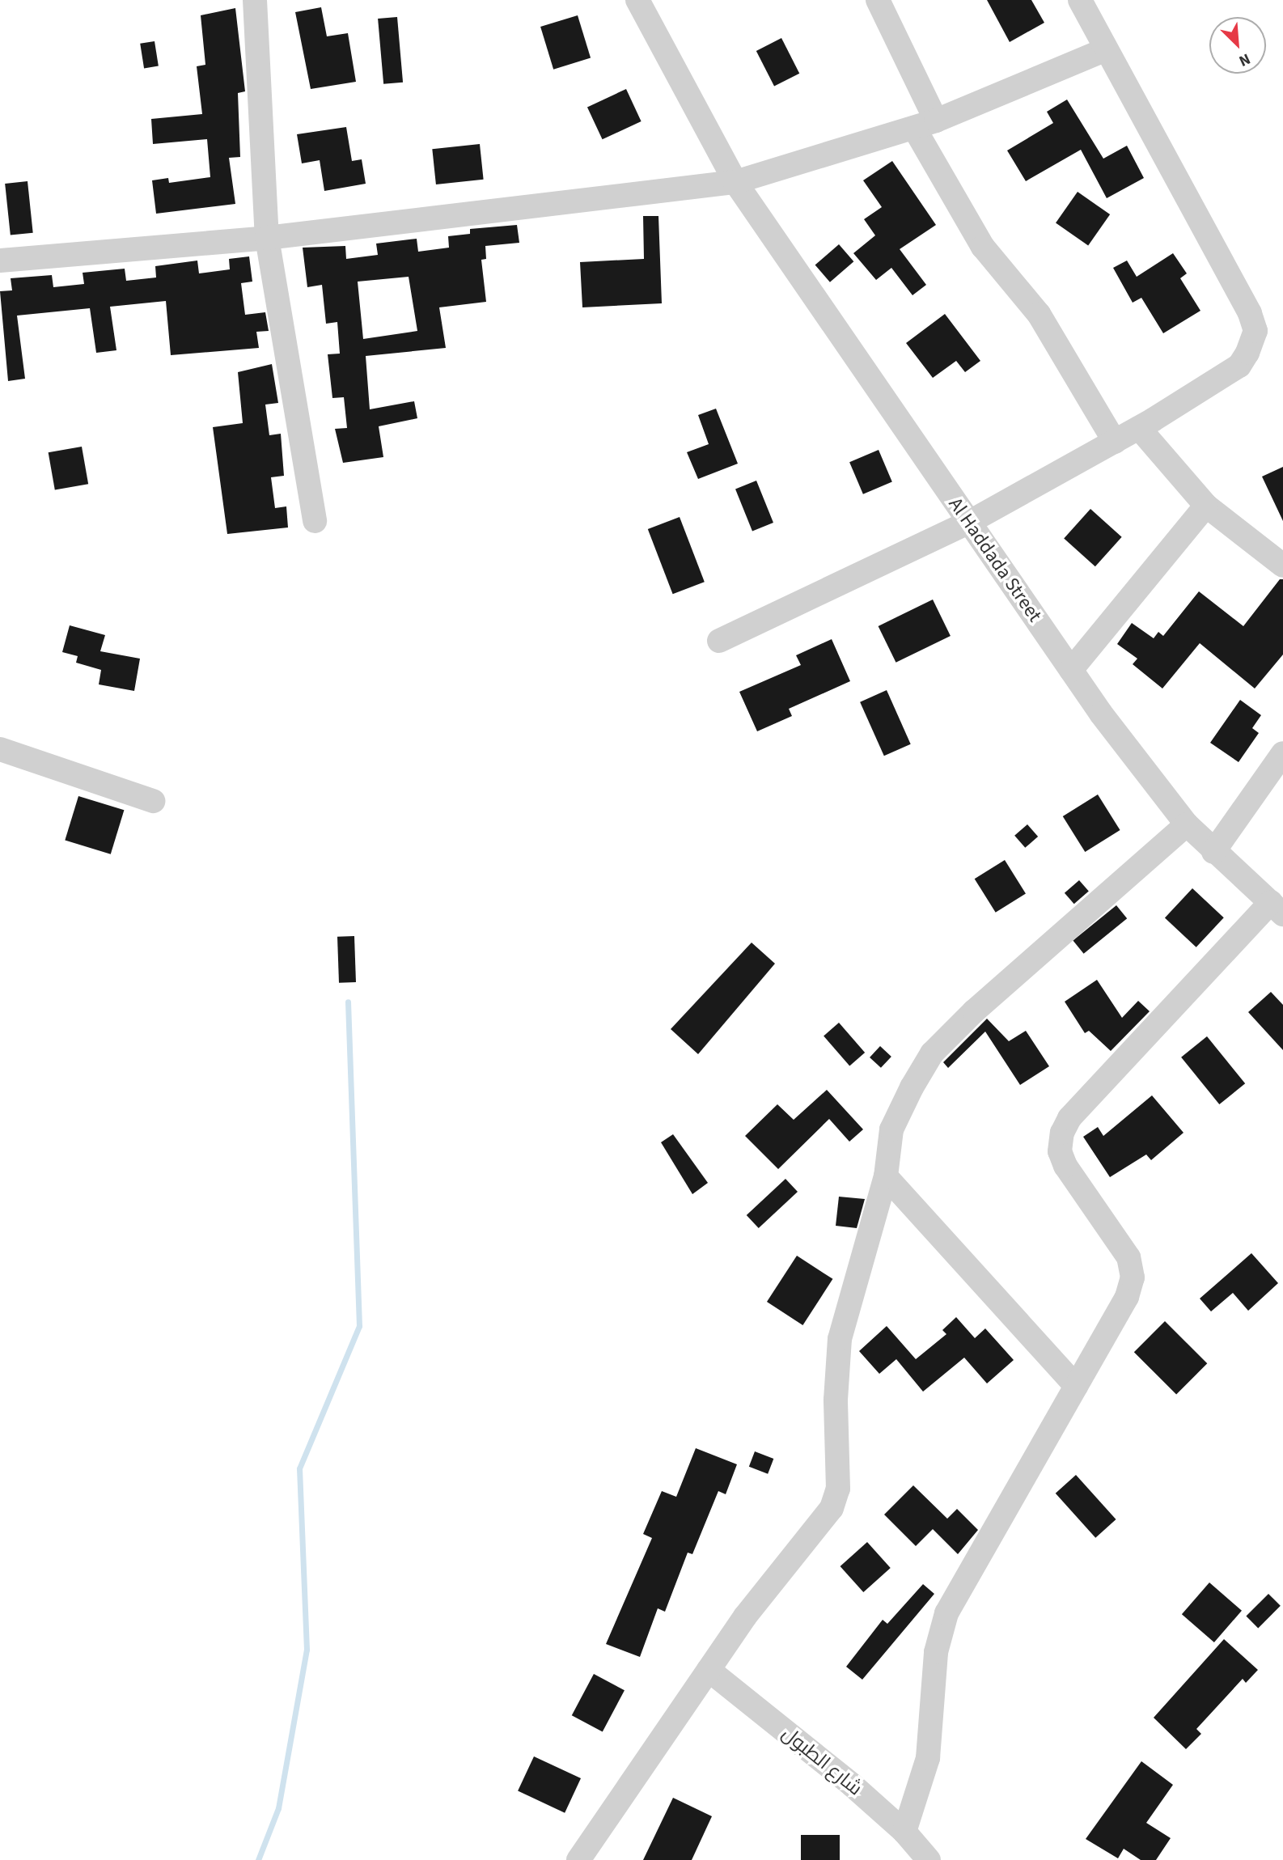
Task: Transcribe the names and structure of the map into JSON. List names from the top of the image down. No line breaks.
{"streets":{"street":["Al Haddada Street","شارع الطبول"]},"north":"bottom right"}
